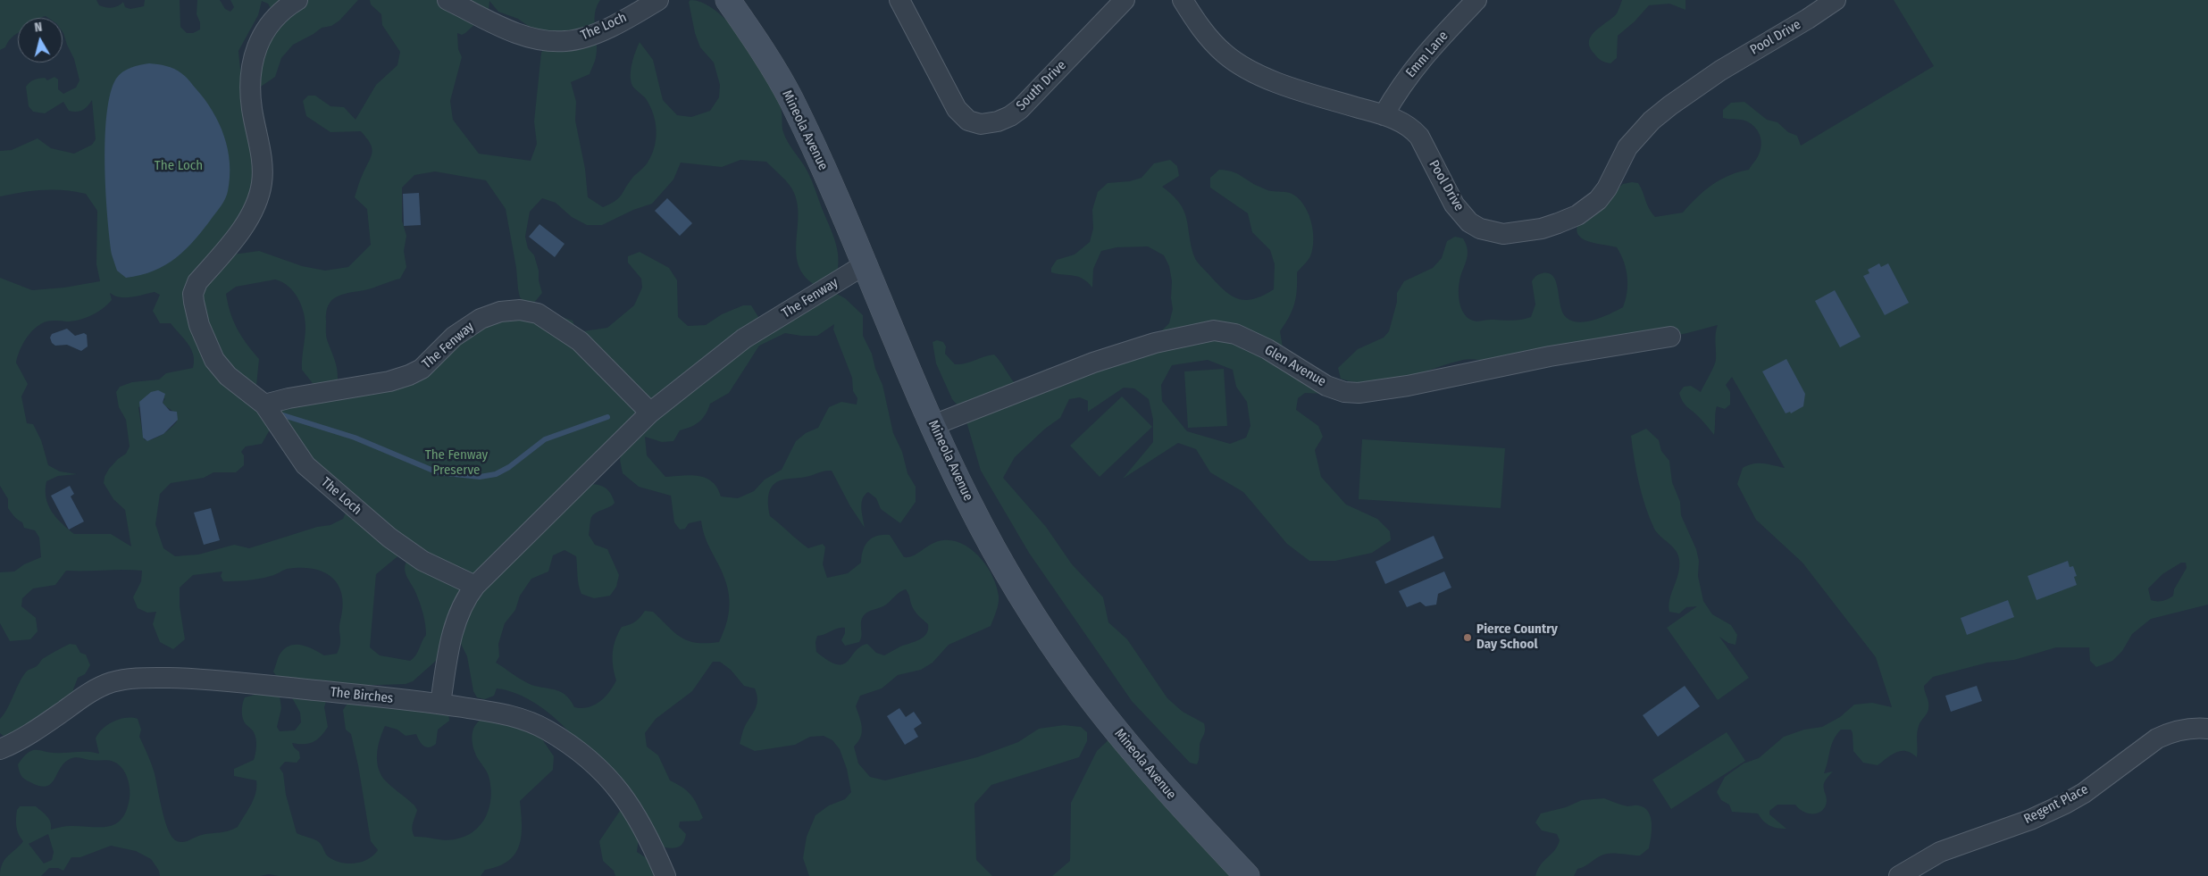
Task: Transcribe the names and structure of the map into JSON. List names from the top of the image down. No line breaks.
{"streets":{"main road":["Mineola Avenue"],"street":["The Loch","Pool Drive","Emm Lane","South Drive","The Fenway","Glen Avenue","The Birches","Regent Place"]},"crossings":[["The Loch","The Fenway"],["Pool Drive","Emm Lane"],["Mineola Avenue","The Fenway"],["Mineola Avenue","Glen Avenue"],["The Fenway","The Birches"]],"parks":["The Loch","The Fenway Preserve"],"places":["Pierce Country Day School"],"north":"top"}
